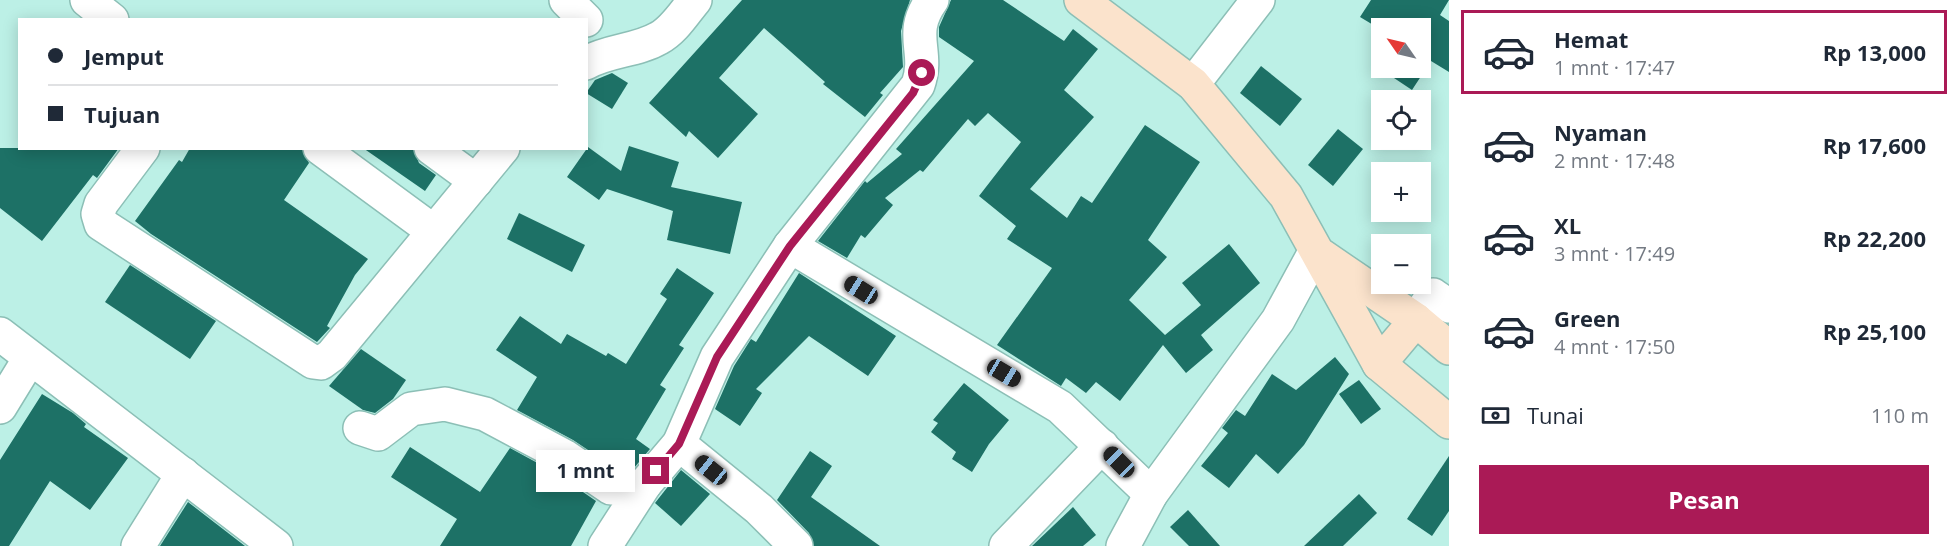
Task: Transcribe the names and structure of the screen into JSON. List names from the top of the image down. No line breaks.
{"north":"top left","page":{"list":[{"name":"Hemat","note":"1 mnt · 17:47","value":"Rp 13,000"},{"name":"Nyaman","note":"2 mnt · 17:48","value":"Rp 17,600"},{"name":"XL","note":"3 mnt · 17:49","value":"Rp 22,200"},{"name":"Green","note":"4 mnt · 17:50","value":"Rp 25,100"}],"map_buttons":["+","−"],"banner":["Jemput","Tujuan"],"pay":["Tunai","110 m"],"bubble":"1 mnt","buttons":"Pesan"}}
